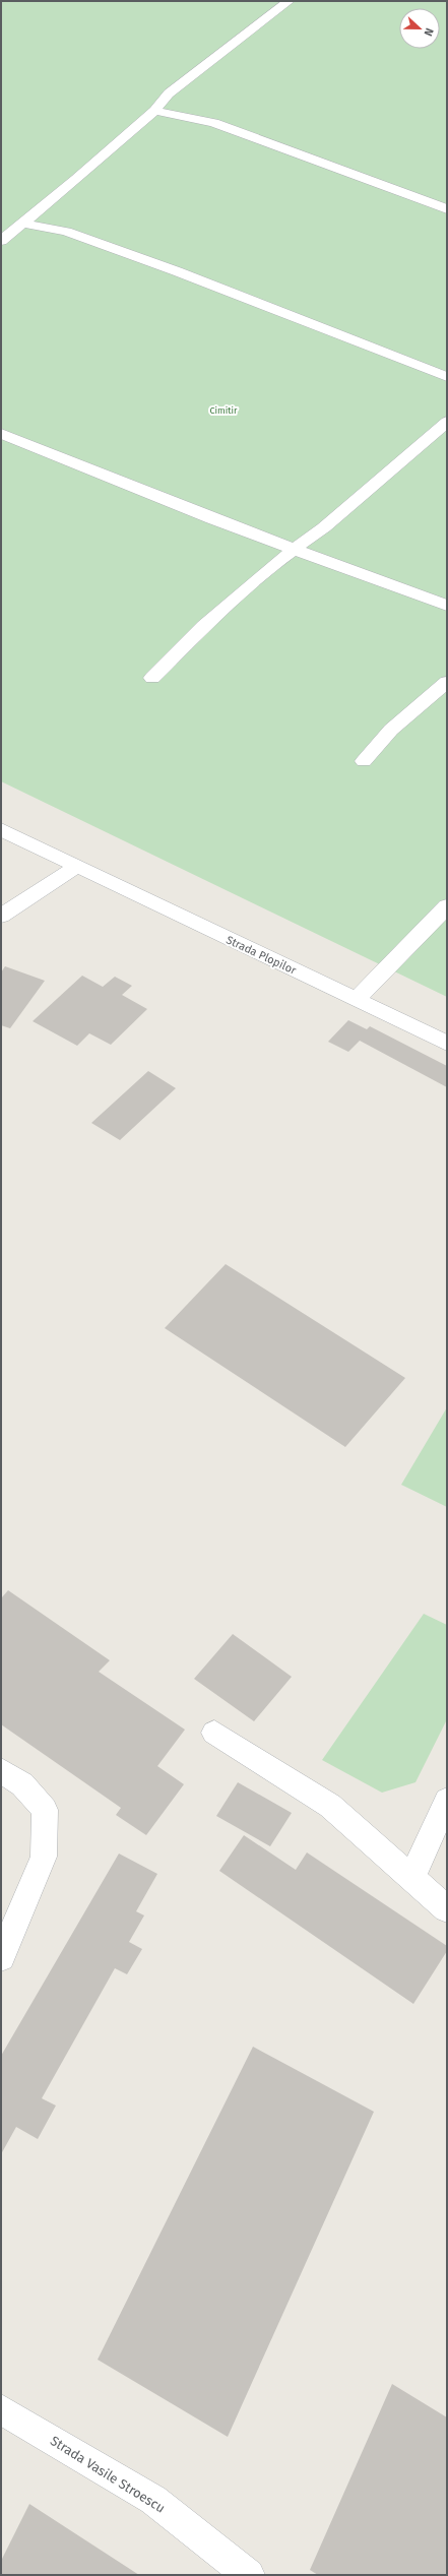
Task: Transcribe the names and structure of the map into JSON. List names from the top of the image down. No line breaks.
{"streets":{"street":["Strada Plopilor","Strada Vasile Stroescu"]},"parks":["Cimitir"],"north":"right"}
